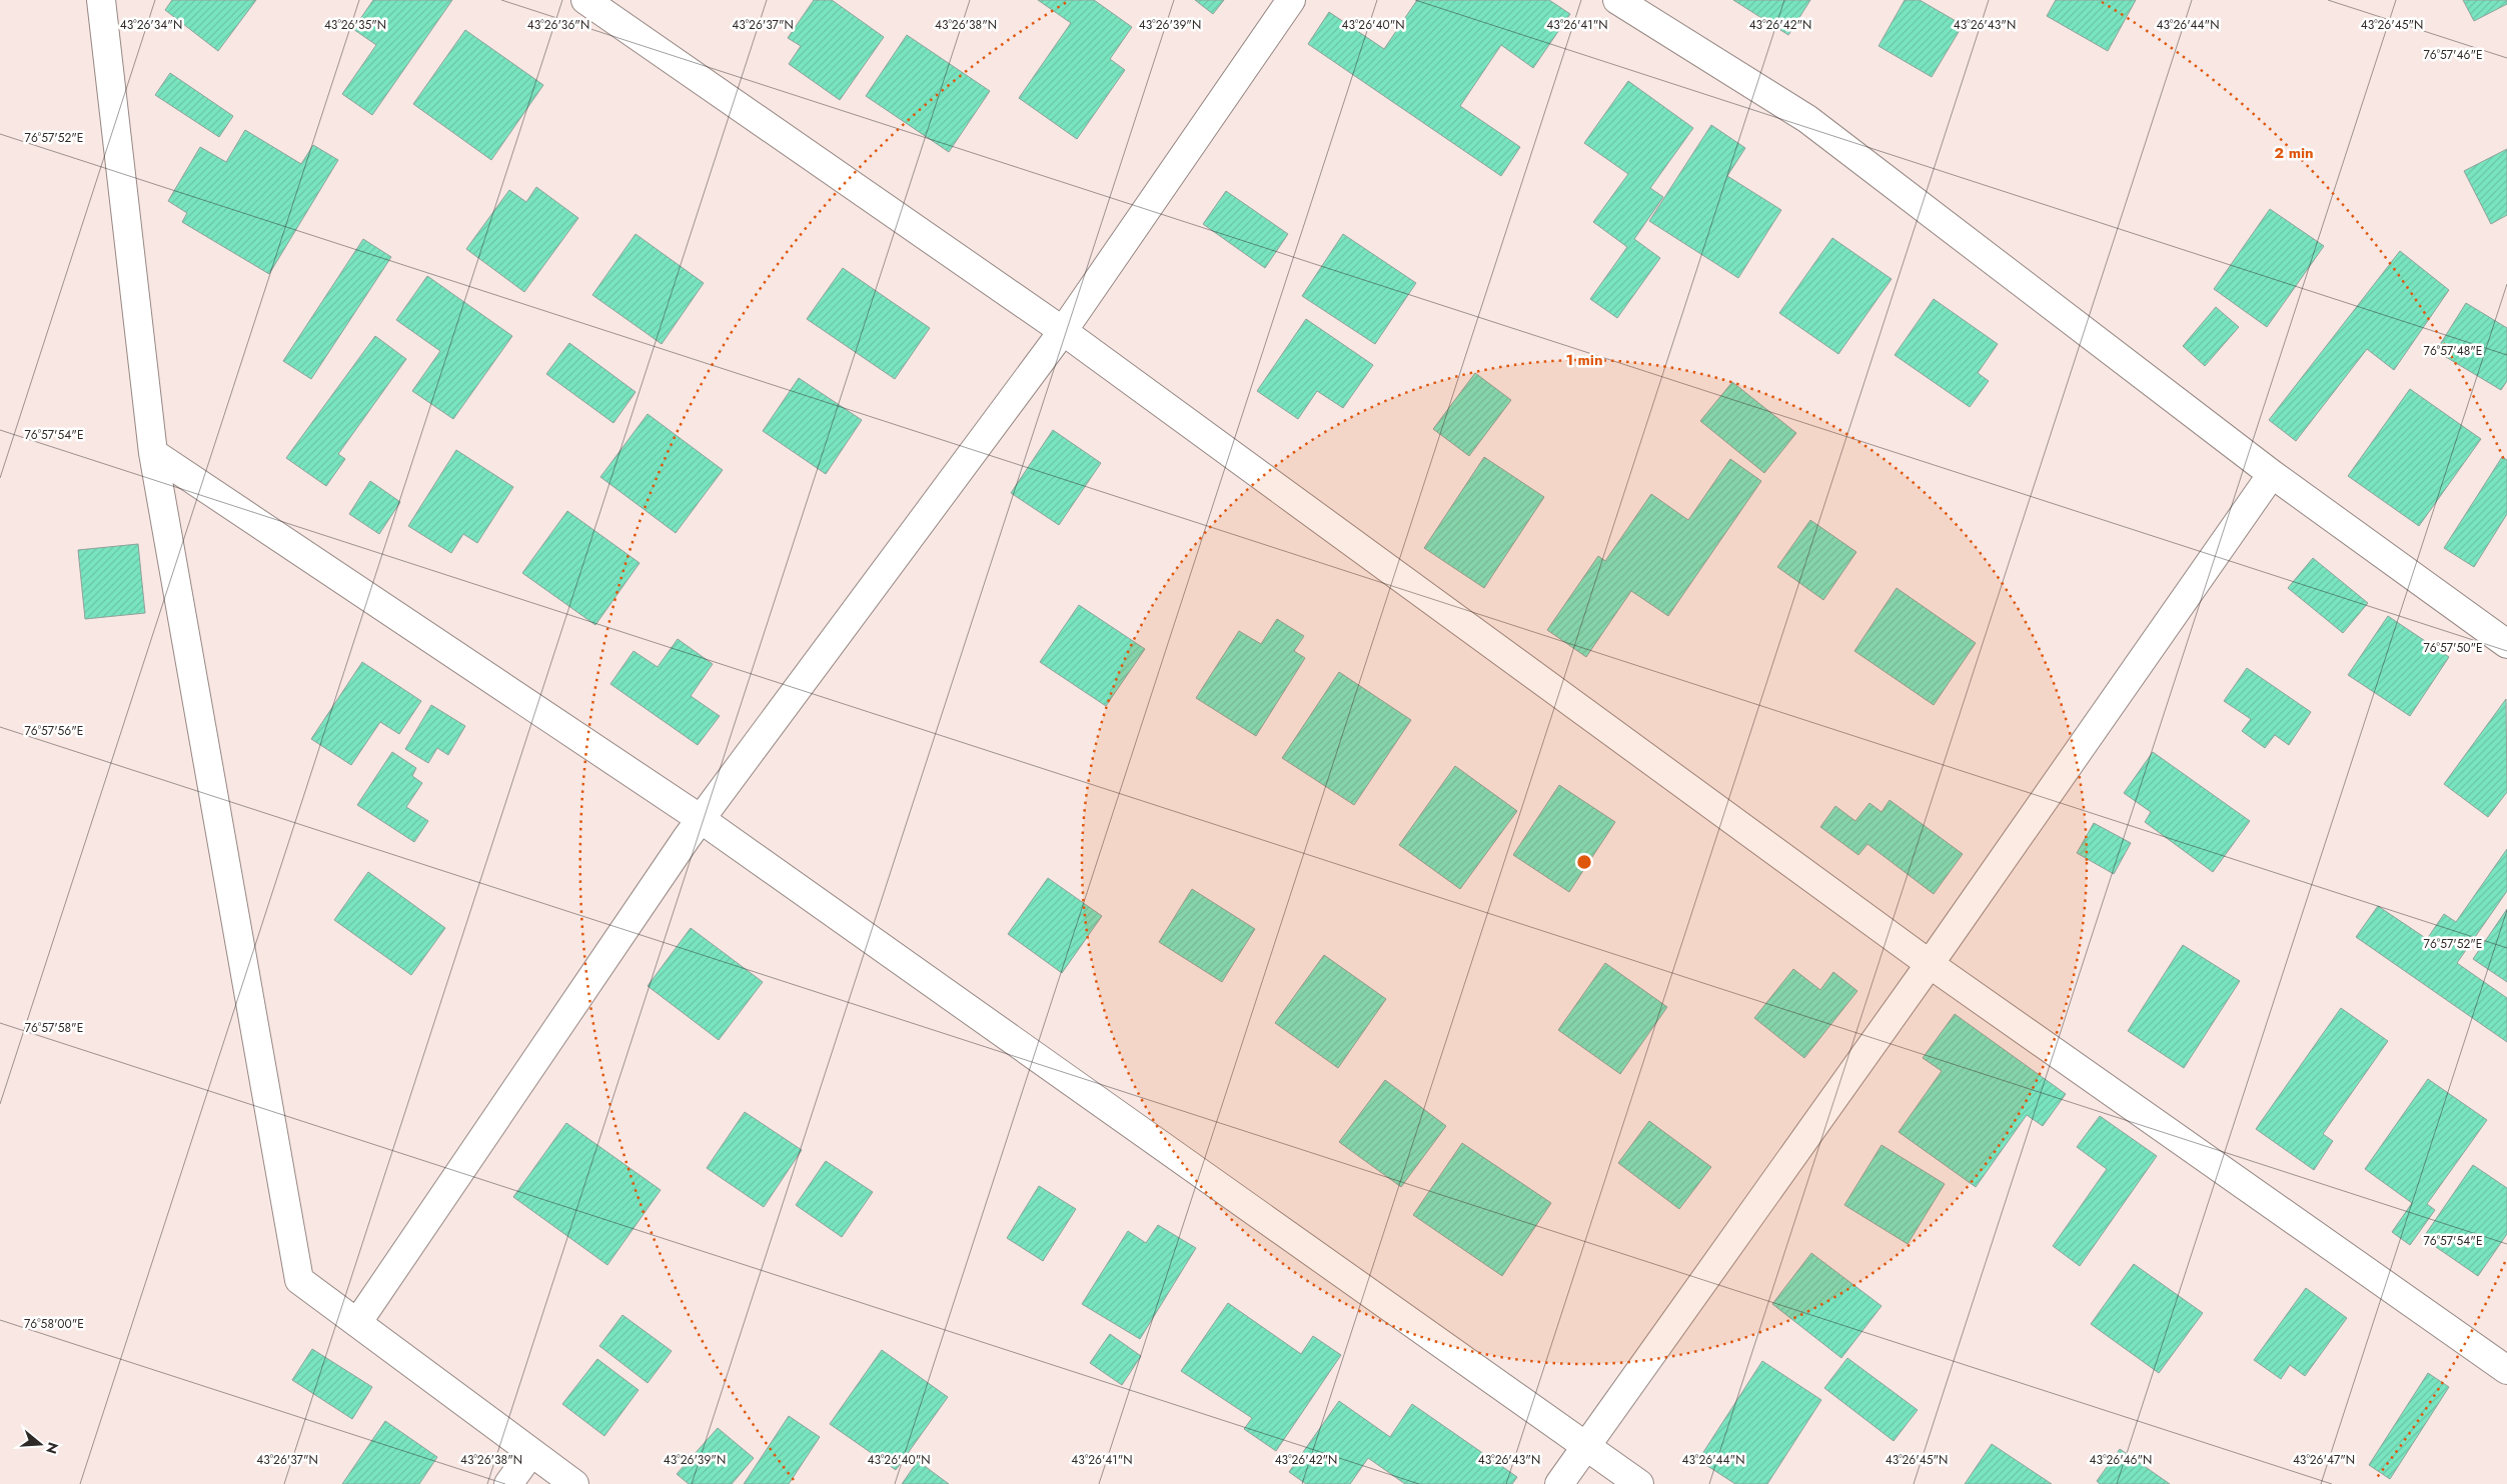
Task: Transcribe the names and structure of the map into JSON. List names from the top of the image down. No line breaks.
{"north":"right","coordinates":["43°26'34\"N","43°26'35\"N","43°26'36\"N","43°26'37\"N","43°26'38\"N","43°26'39\"N","43°26'40\"N","43°26'41\"N","43°26'42\"N","43°26'43\"N","43°26'44\"N","43°26'45\"N","76°57'46\"E","76°57'52\"E","76°57'48\"E","76°57'54\"E","76°57'50\"E","76°57'56\"E","76°57'58\"E","76°58'00\"E","43°26'46\"N","43°26'47\"N"],"rings":["2 min","1 min"]}
